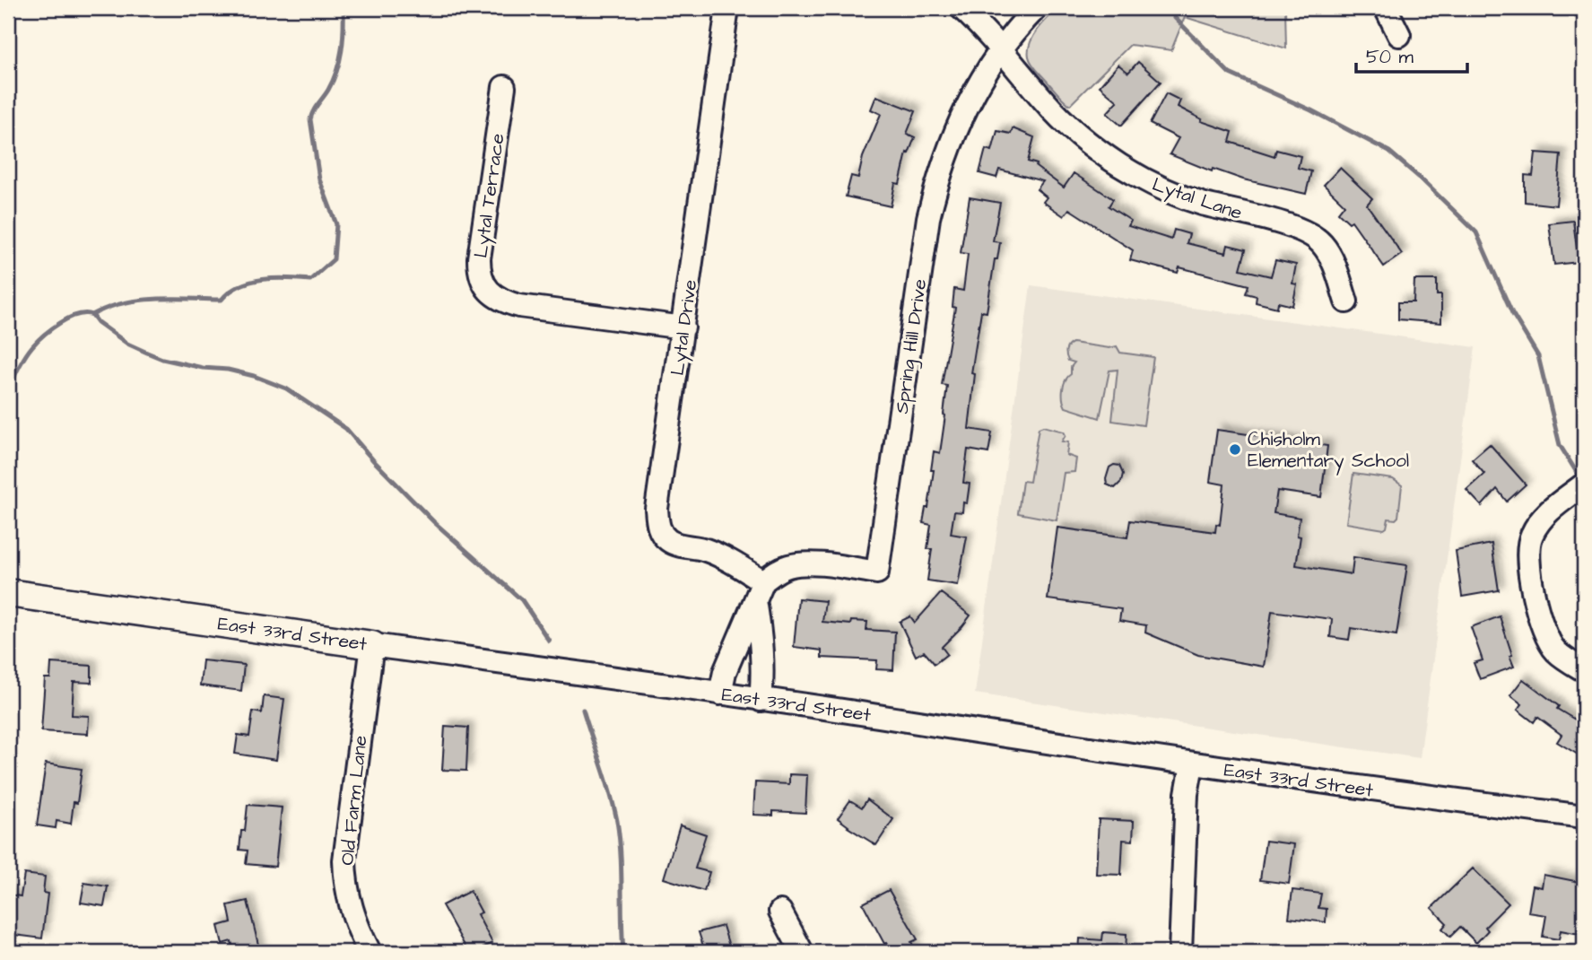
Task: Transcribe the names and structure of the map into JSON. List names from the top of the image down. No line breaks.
{"streets":{"main road":["East 33rd Street"],"street":["Lytal Terrace","Lytal Lane","Lytal Drive","Spring Hill Drive","Old Farm Lane"]},"crossings":[["Lytal Terrace","Lytal Drive"],["Lytal Lane","Spring Hill Drive"],["Lytal Drive","Spring Hill Drive"],["East 33rd Street","Old Farm Lane"]],"places":["Chisholm Elementary School"],"scale_bar":"50 m"}
